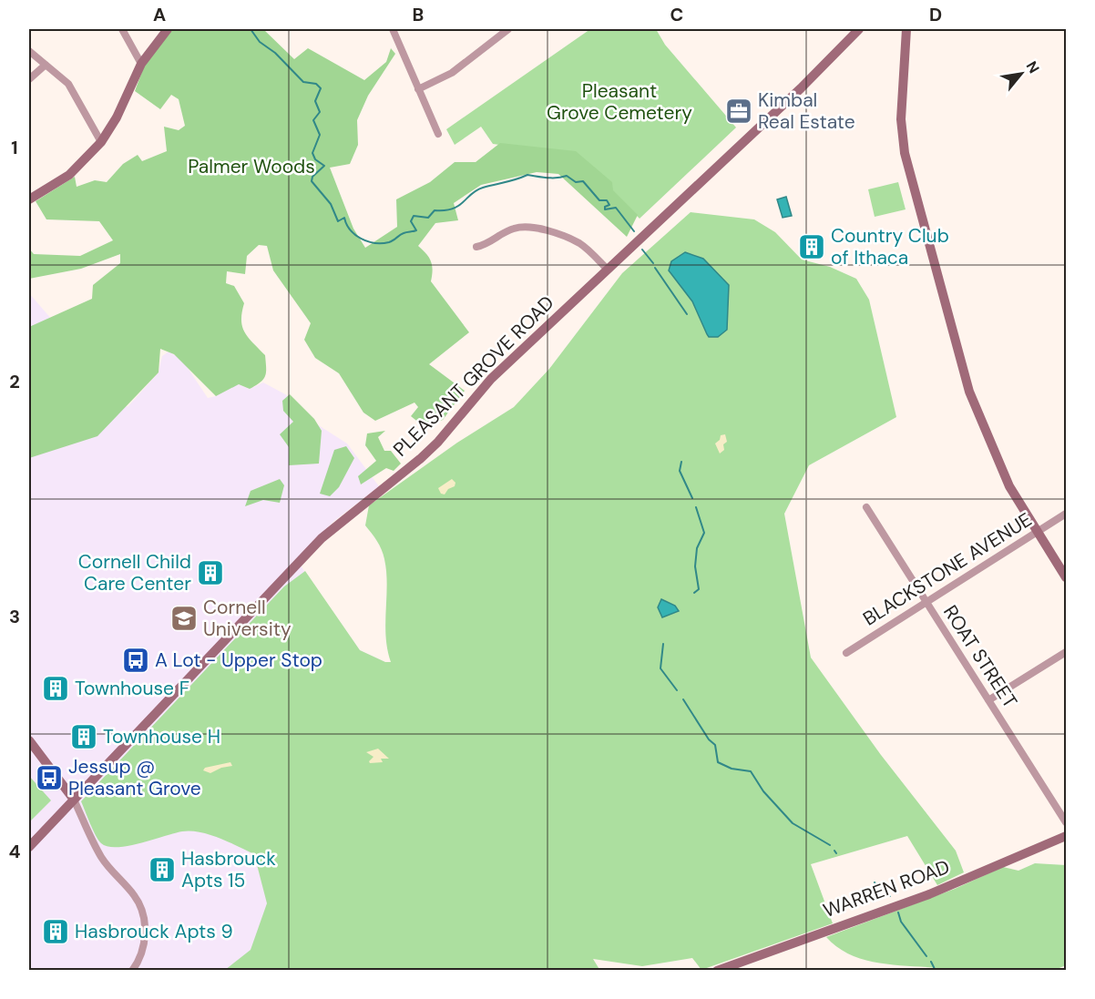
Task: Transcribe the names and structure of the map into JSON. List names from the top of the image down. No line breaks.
{"streets":{"street":["PLEASANT GROVE ROAD","BLACKSTONE AVENUE","ROAT STREET","WARREN ROAD"]},"crossings":[["BLACKSTONE AVENUE","ROAT STREET"]],"parks":["Pleasant Grove Cemetery","Palmer Woods"],"places":{"office":["Kimbal Real Estate"],"building":["Country Club of Ithaca","Cornell Child Care Center","Townhouse F","Townhouse H","Hasbrouck Apts 15","Hasbrouck Apts 9"],"school or university":["Cornell University"],"bus stop":["A Lot - Upper Stop","Jessup @ Pleasant Grove"]},"north":"top right","grid":{"columns":["A","B","C","D"],"rows":["1","2","3","4"]}}
